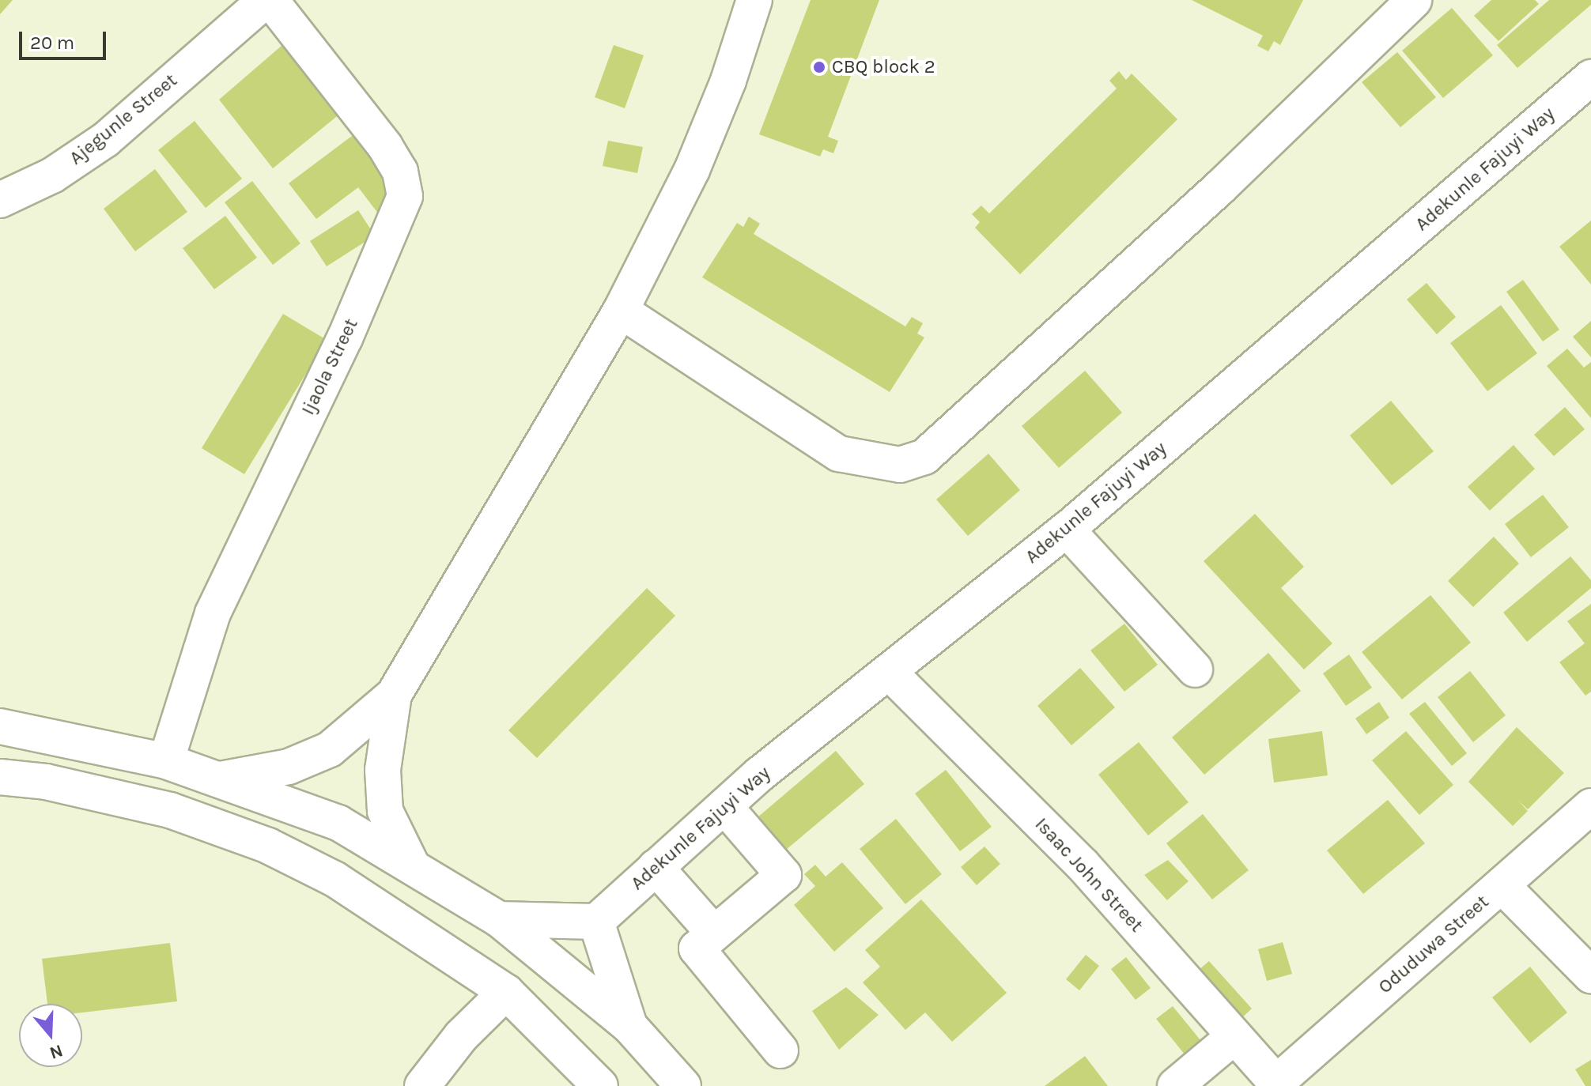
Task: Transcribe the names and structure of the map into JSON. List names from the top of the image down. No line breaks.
{"streets":{"street":["Ajegunle Street","Adekunle Fajuyi Way","Ijaola Street","Isaac John Street","Oduduwa Street"]},"crossings":[["Ajegunle Street","Ijaola Street"],["Adekunle Fajuyi Way","Isaac John Street"],["Isaac John Street","Oduduwa Street"]],"places":["CBQ block 2"],"scale_bar":"20 m","north":"bottom"}
